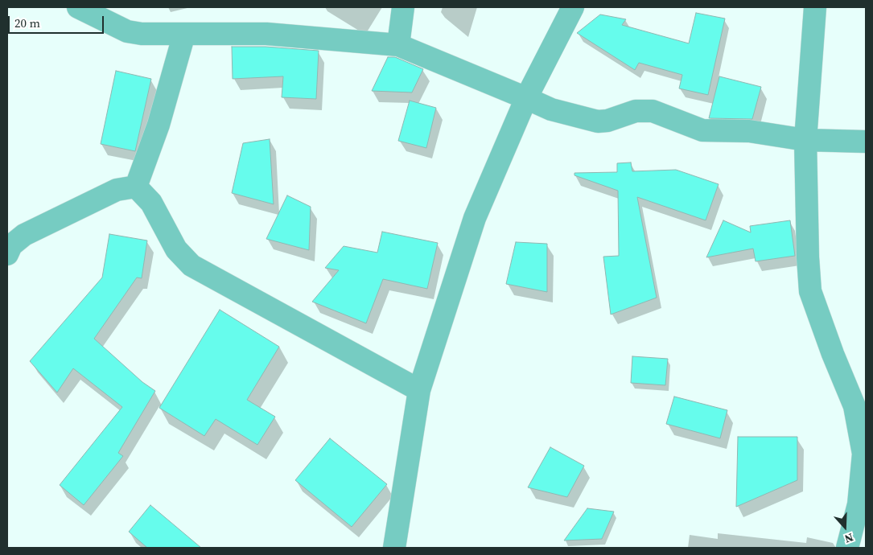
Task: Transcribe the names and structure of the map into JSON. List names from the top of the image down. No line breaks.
{"scale_bar":"20 m","north":"bottom"}
